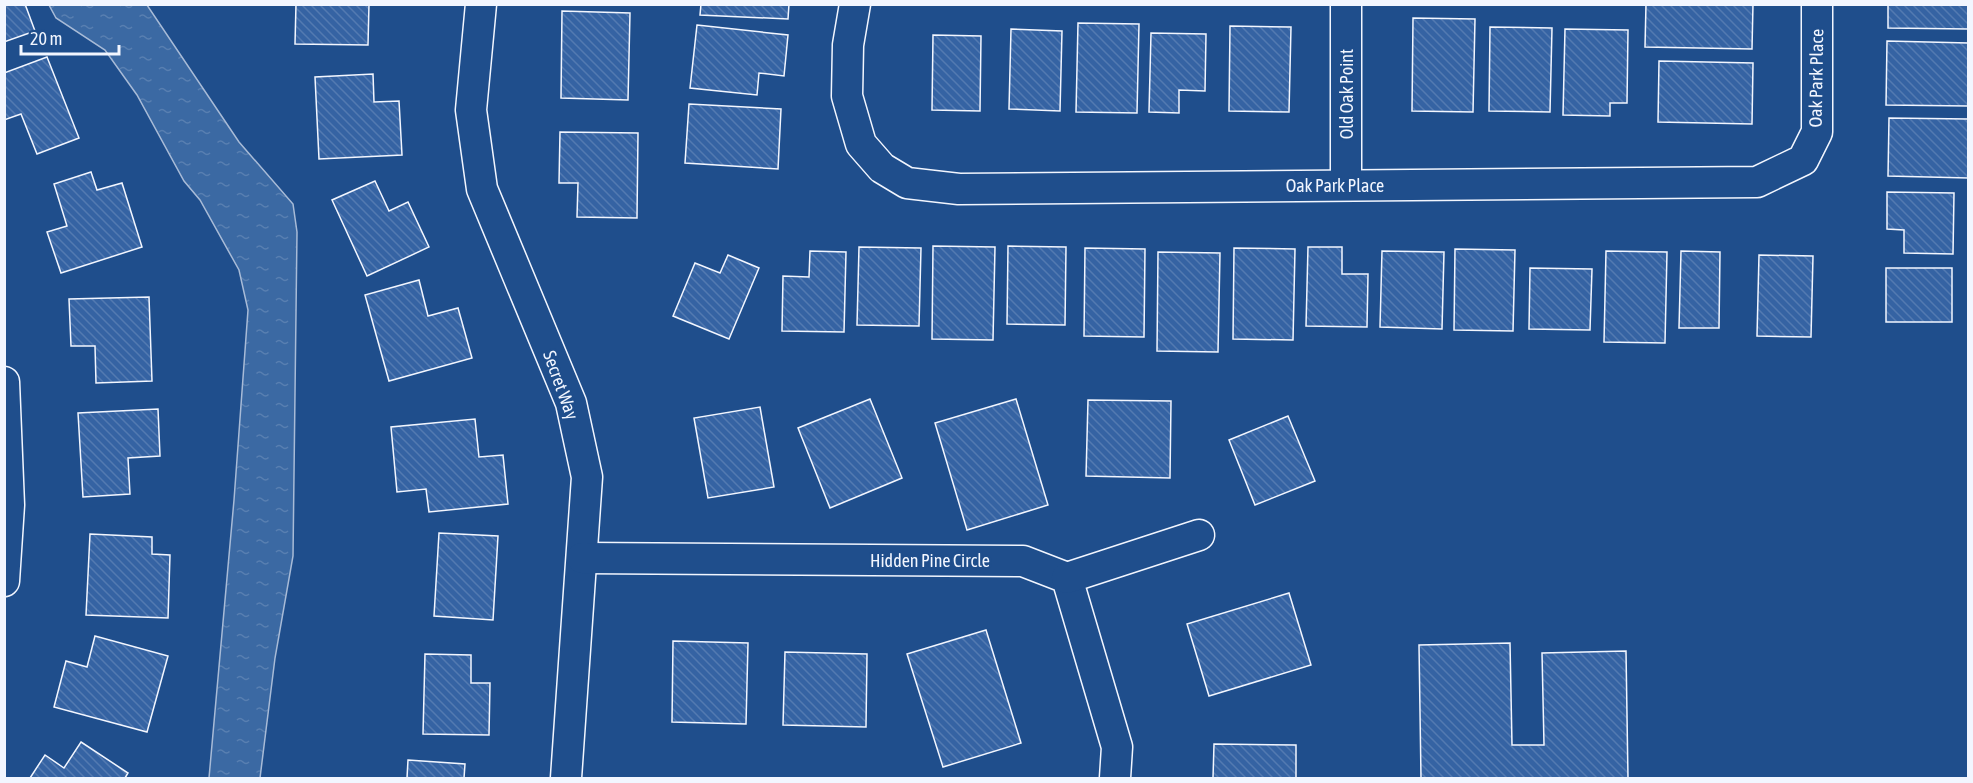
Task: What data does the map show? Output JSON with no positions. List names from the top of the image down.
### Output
{
  "streets": {
    "street": [
      "Oak Park Place",
      "Old Oak Point",
      "Secret Way",
      "Hidden Pine Circle"
    ]
  },
  "crossings": [
    ["Oak Park Place", "Old Oak Point"],
    ["Secret Way", "Hidden Pine Circle"]
  ],
  "scale_bar": "20 m"
}
